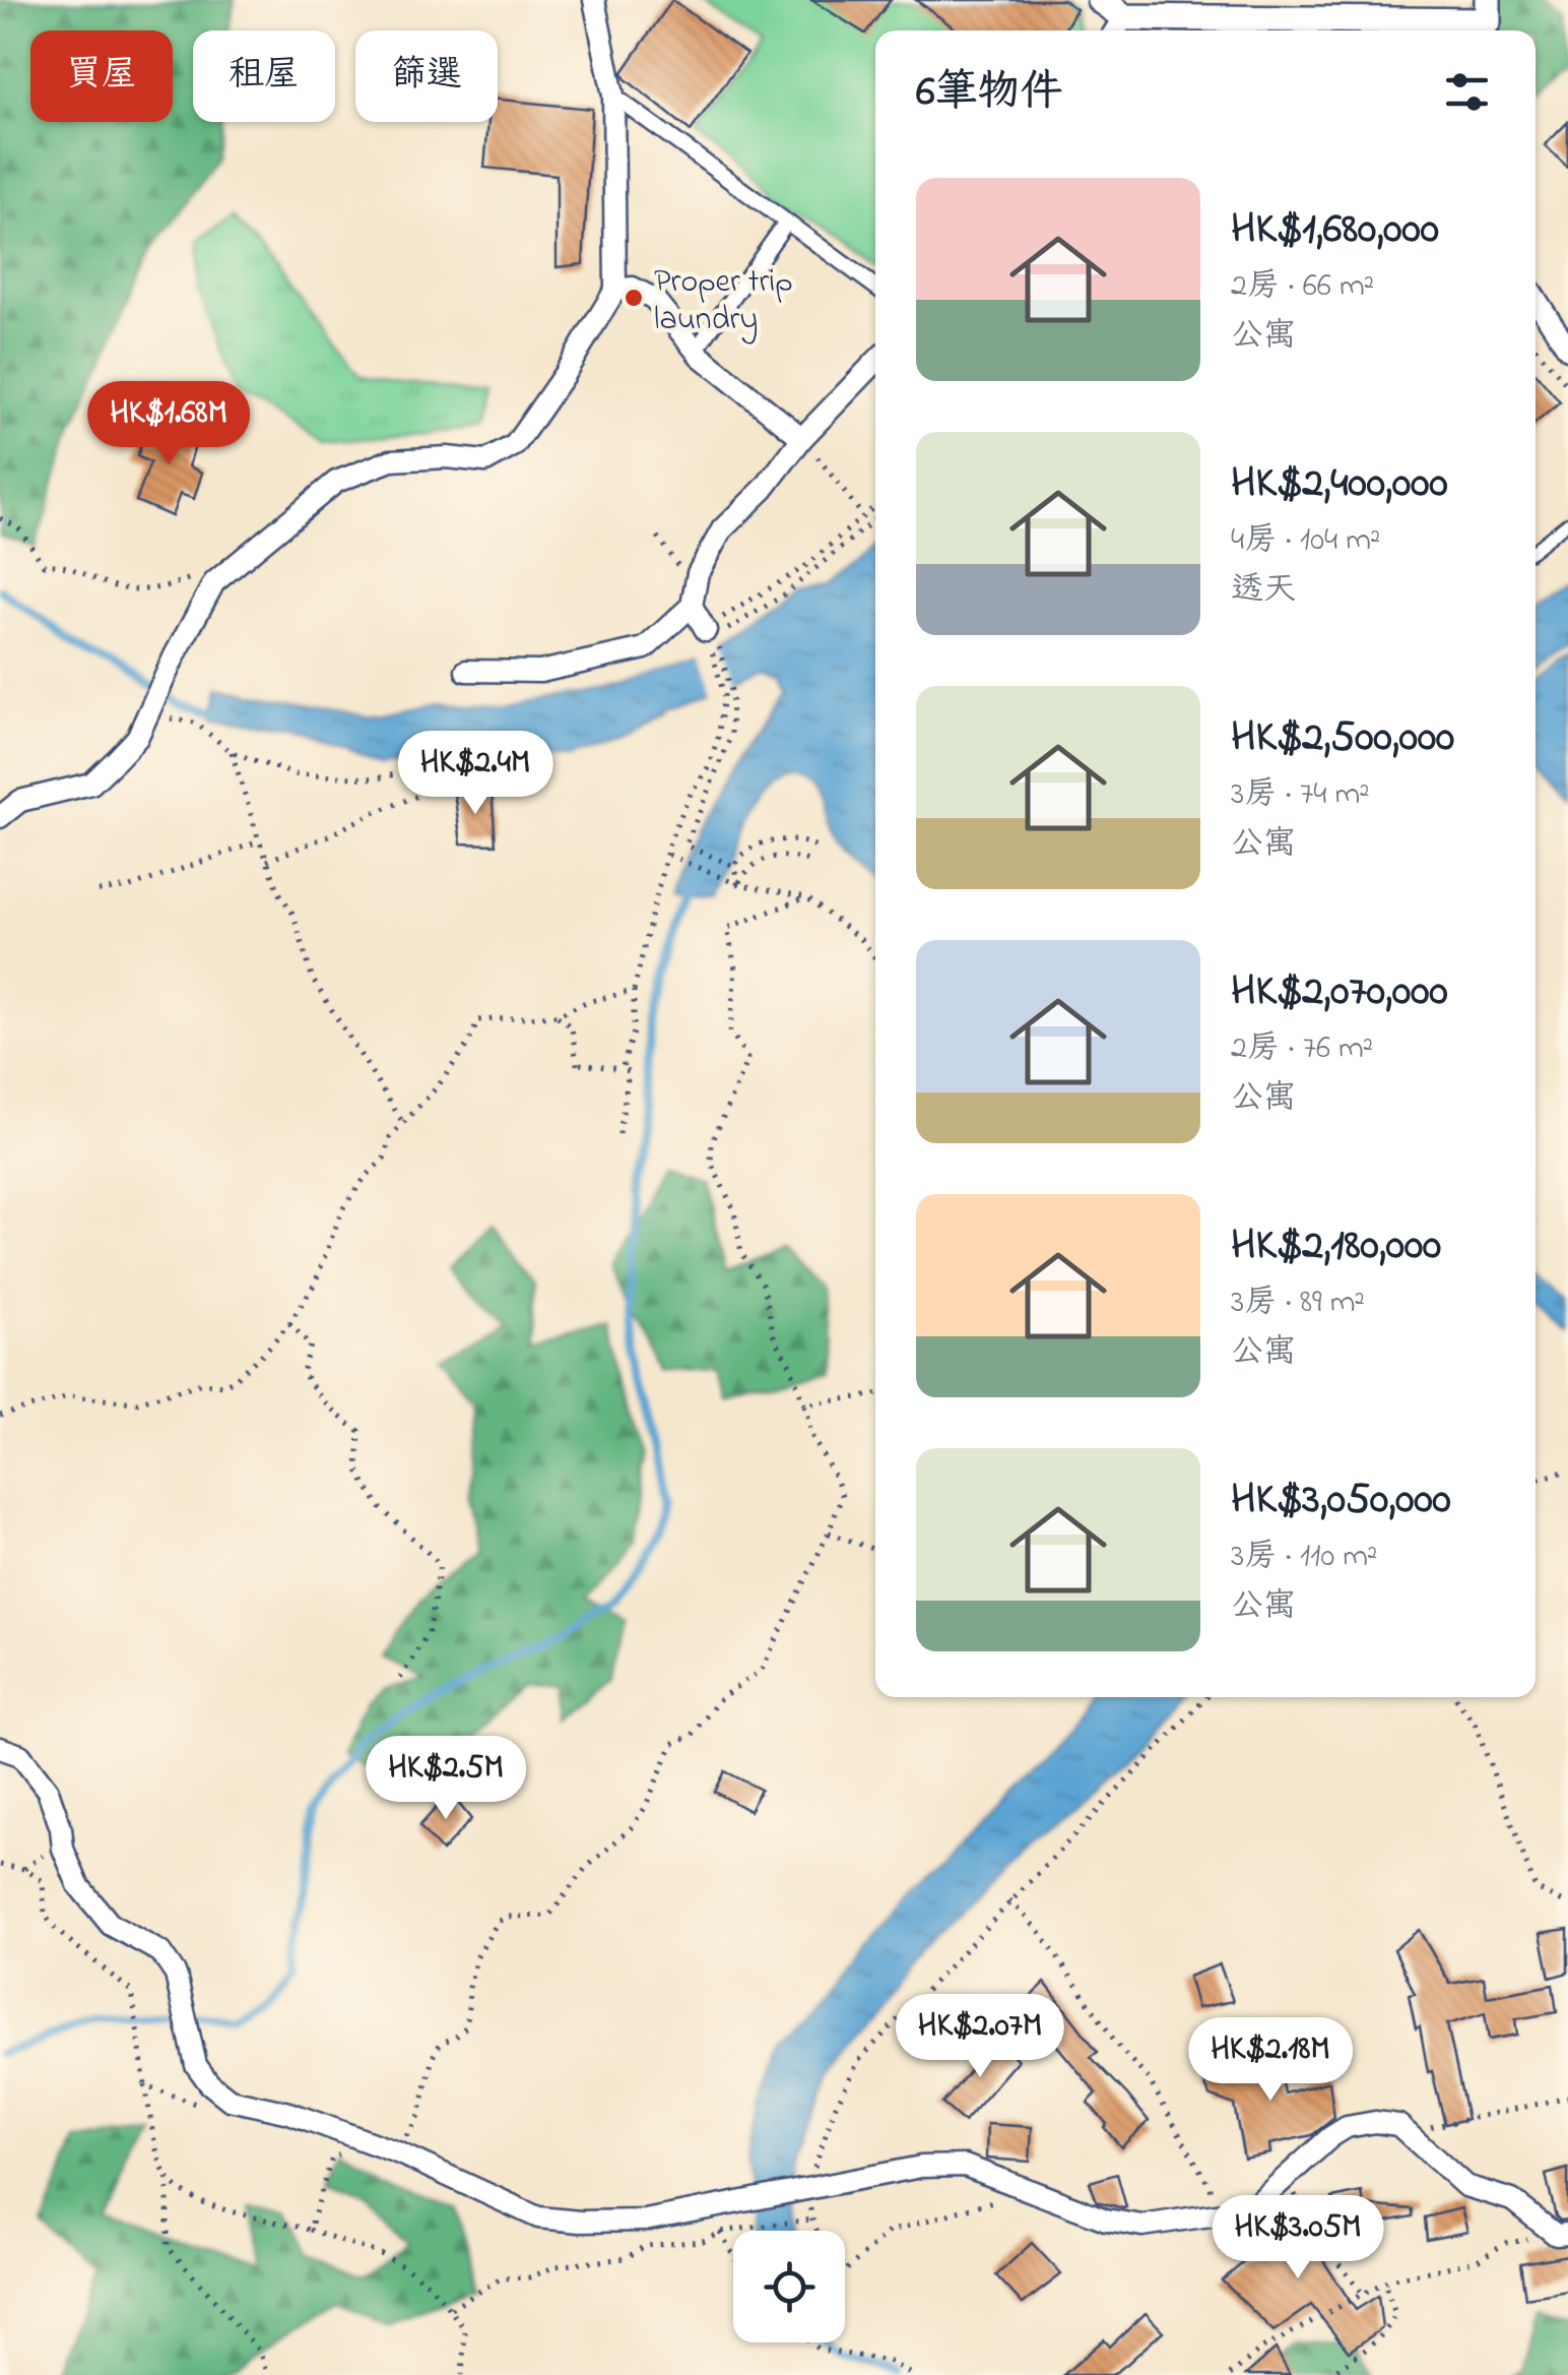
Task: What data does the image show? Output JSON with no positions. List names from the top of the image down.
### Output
{
  "places": ["Proper trip laundry"],
  "page": {
    "chip": ["買屋", "租屋", "篩選"],
    "heading": "6筆物件",
    "list": [
      {
        "name": "HK$1,680,000",
        "note": "2房 · 66 m² · 公寓"
      },
      {
        "name": "HK$2,400,000",
        "note": "4房 · 104 m² · 透天"
      },
      {
        "name": "HK$2,500,000",
        "note": "3房 · 74 m² · 公寓"
      },
      {
        "name": "HK$2,070,000",
        "note": "2房 · 76 m² · 公寓"
      },
      {
        "name": "HK$2,180,000",
        "note": "3房 · 89 m² · 公寓"
      },
      {
        "name": "HK$3,050,000",
        "note": "3房 · 110 m² · 公寓"
      }
    ],
    "price": [
      "HK$1.68M",
      "HK$2.4M",
      "HK$2.5M",
      "HK$2.07M",
      "HK$2.18M",
      "HK$3.05M"
    ]
  }
}
